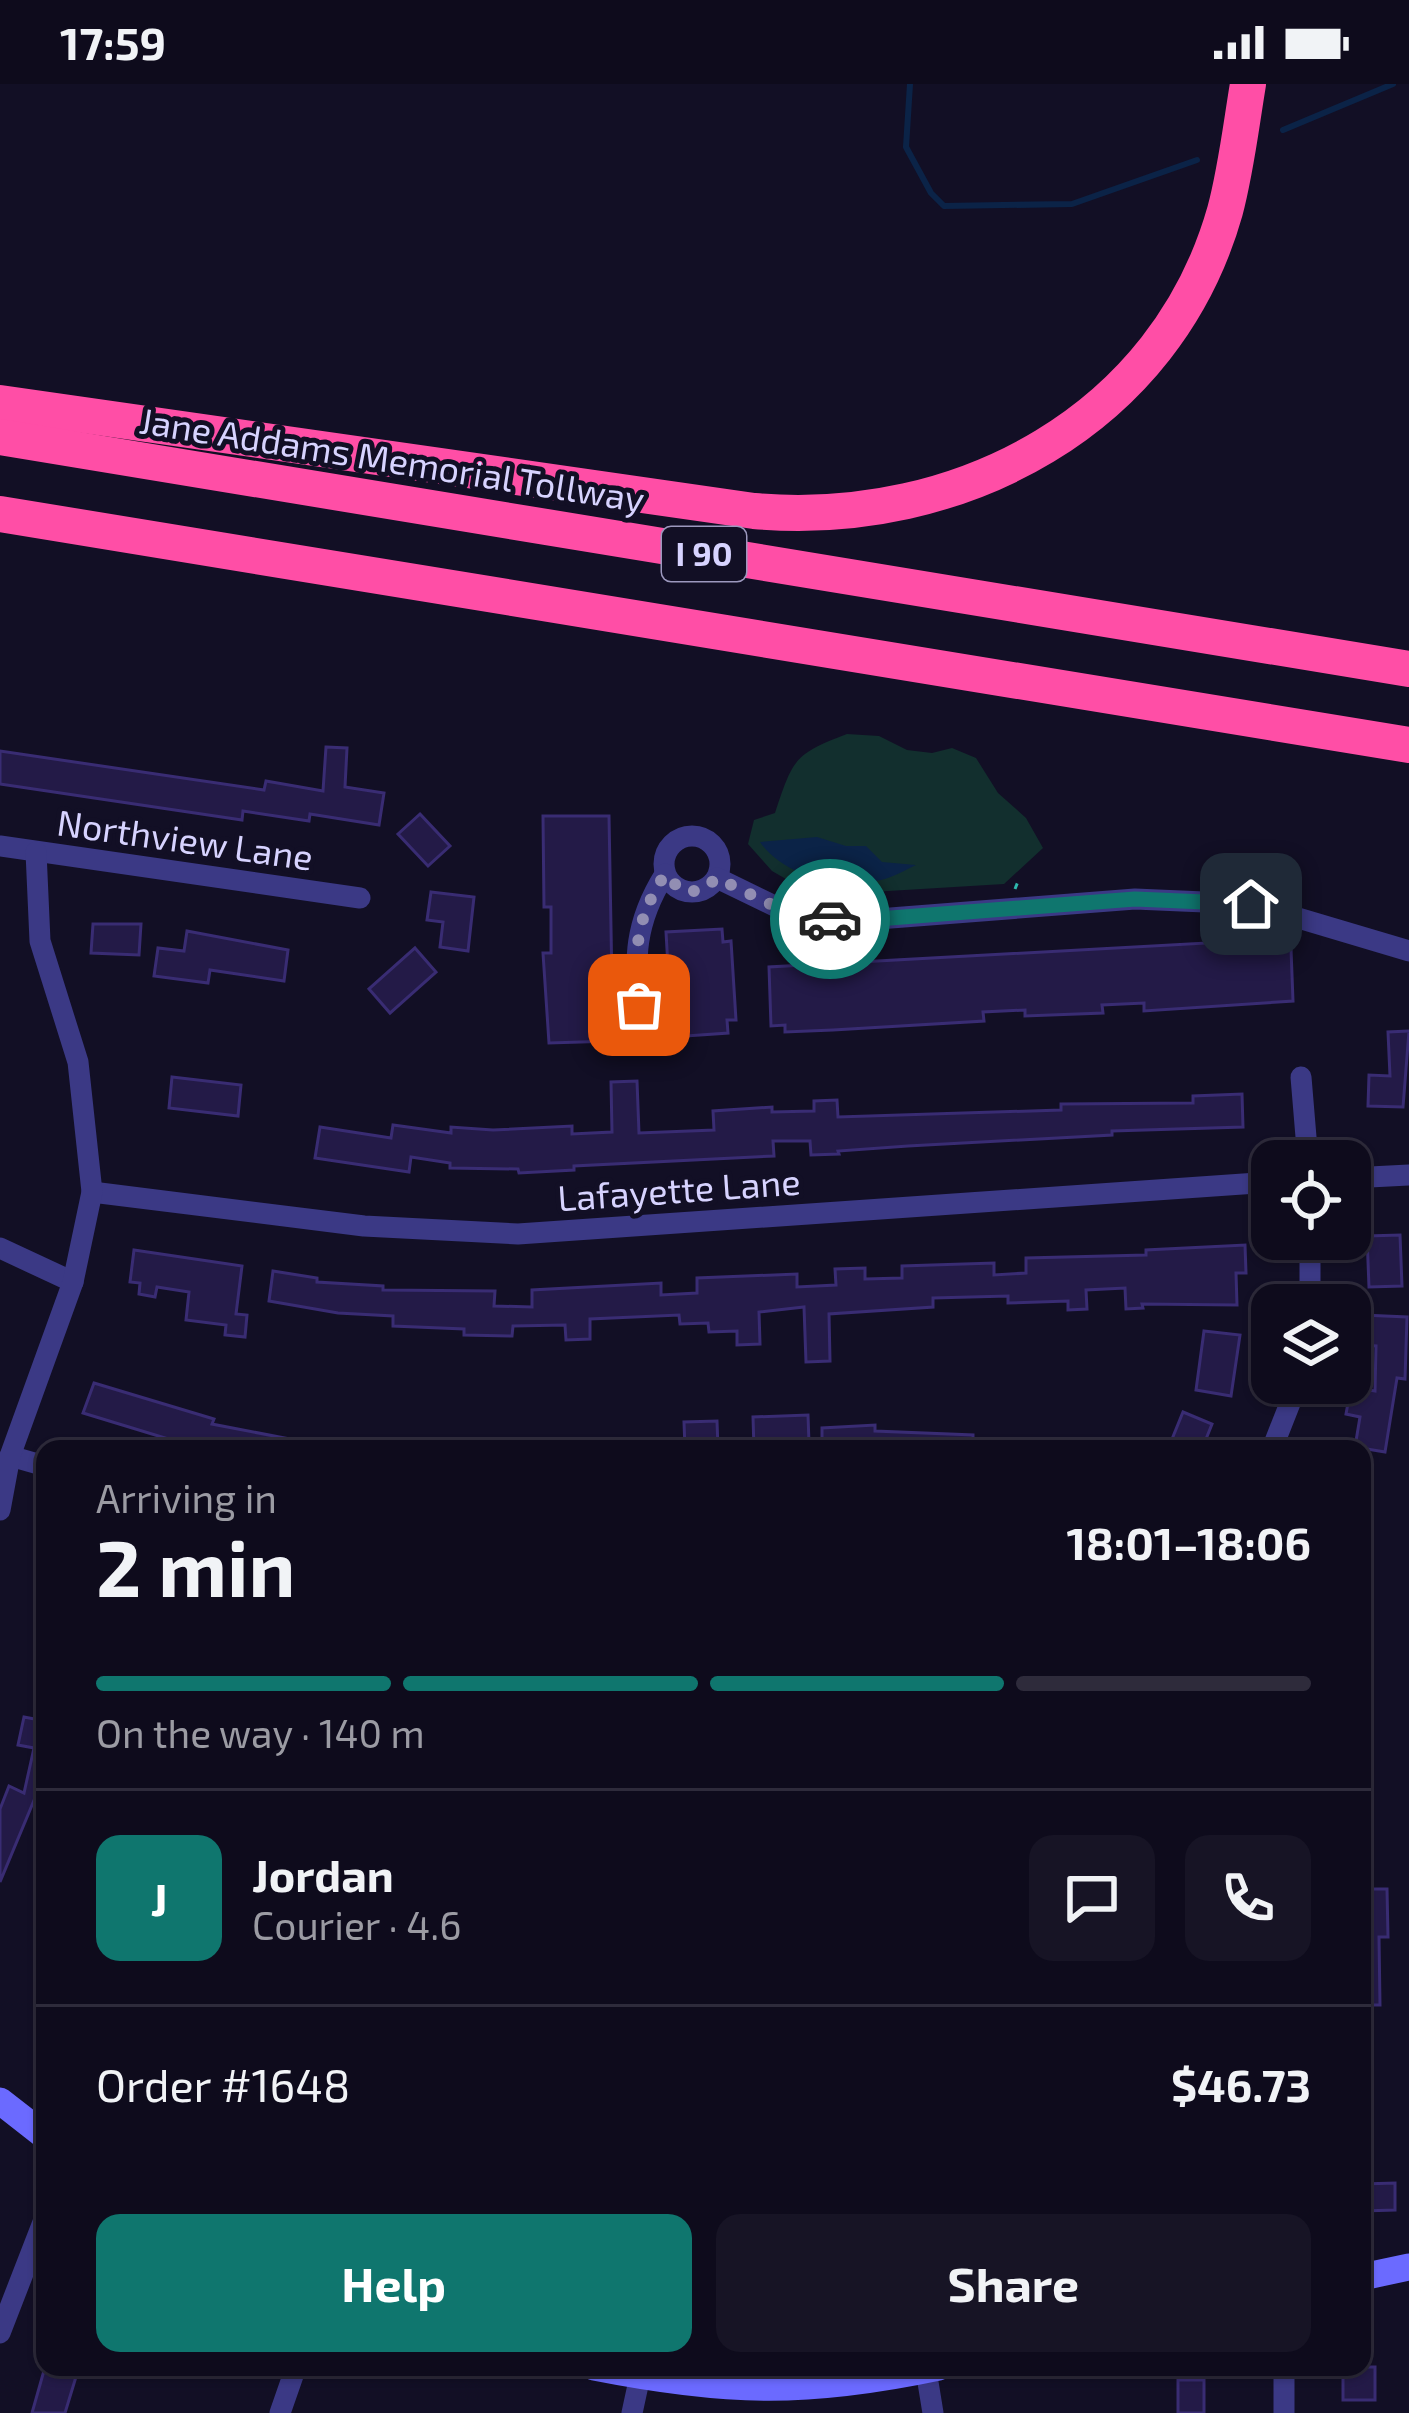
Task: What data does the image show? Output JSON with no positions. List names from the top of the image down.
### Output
{
  "streets": {
    "highway": ["Jane Addams Memorial Tollway", "I 90"],
    "street": ["Northview Lane", "Lafayette Lane"]
  },
  "page": {
    "status": "17:59",
    "heading": ["2 min", "Arriving in", "18:01–18:06"],
    "panel": [
      "Jordan",
      "Courier · 4.6",
      "Order #1648",
      "$46.73"
    ],
    "bar": "On the way · 140 m",
    "round": "J",
    "buttons": ["Help", "Share"]
  }
}
